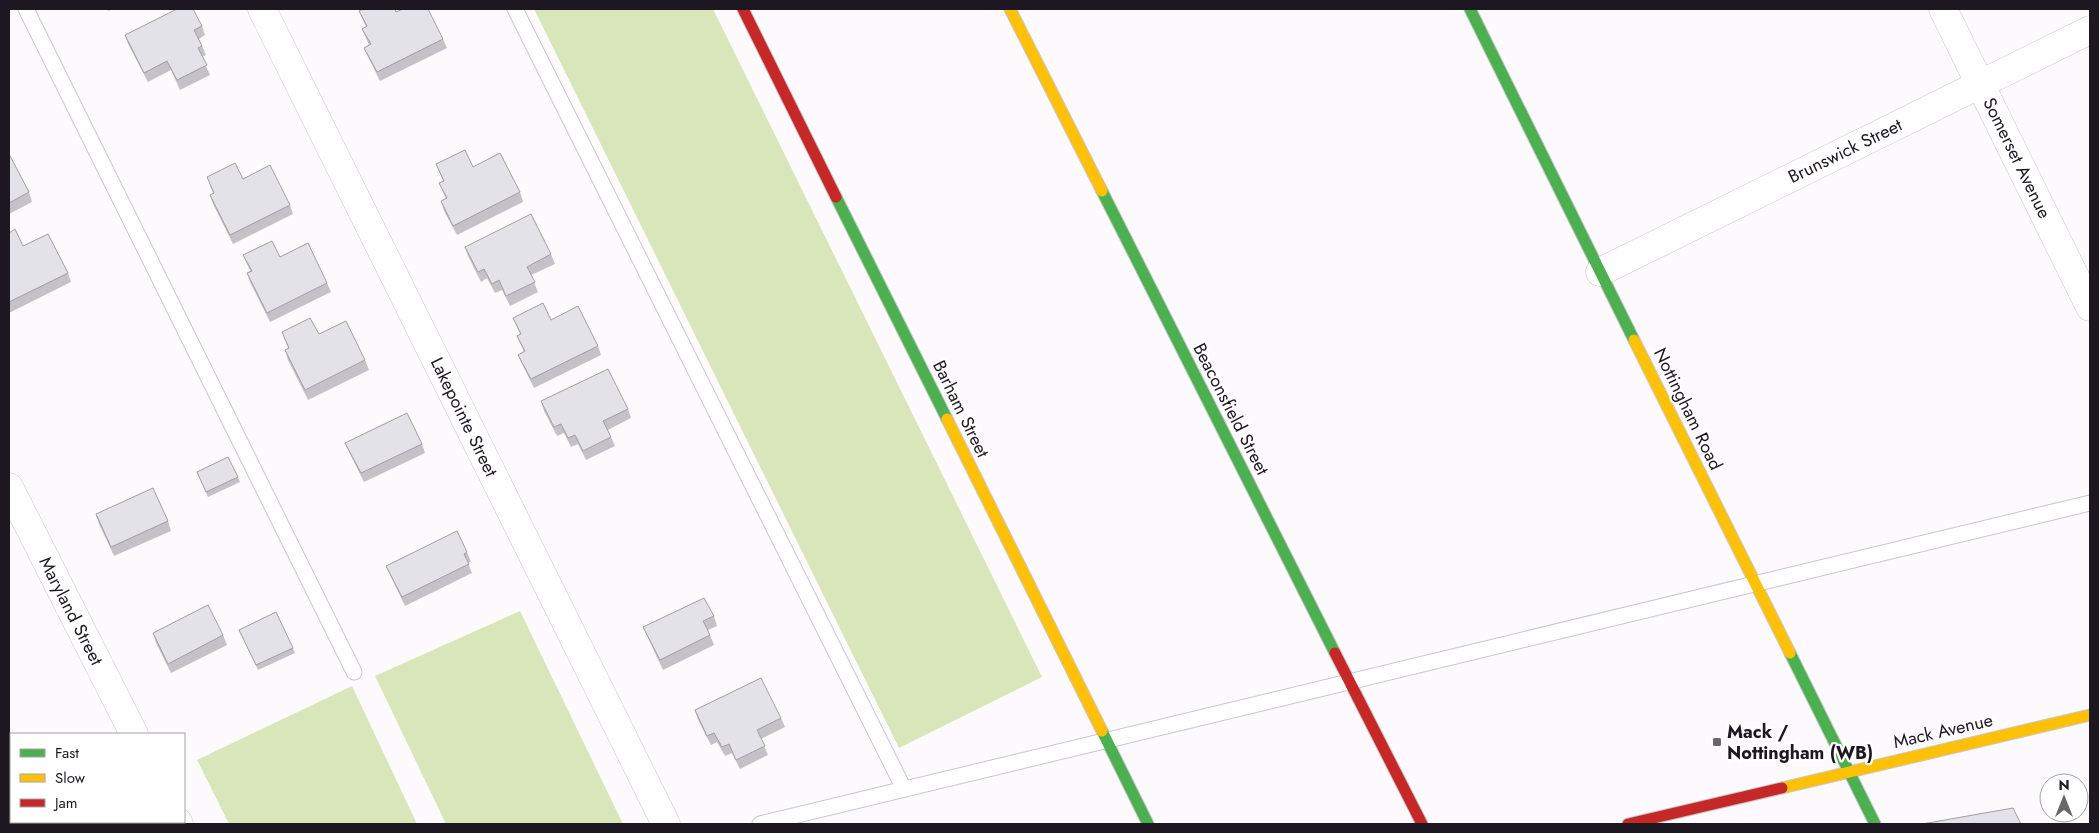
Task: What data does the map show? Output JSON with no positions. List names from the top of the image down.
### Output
{
  "streets": {
    "street": [
      "Brunswick Street",
      "Somerset Avenue",
      "Barham Street",
      "Beaconsfield Street",
      "Nottingham Road",
      "Lakepointe Street",
      "Maryland Street",
      "Mack Avenue"
    ]
  },
  "crossings": [
    ["Brunswick Street", "Somerset Avenue"],
    ["Brunswick Street", "Nottingham Road"],
    ["Nottingham Road", "Mack Avenue"]
  ],
  "places": {
    "transit": ["Mack / Nottingham (WB)"]
  },
  "legend": ["Fast", "Slow", "Jam"],
  "north": "top"
}
